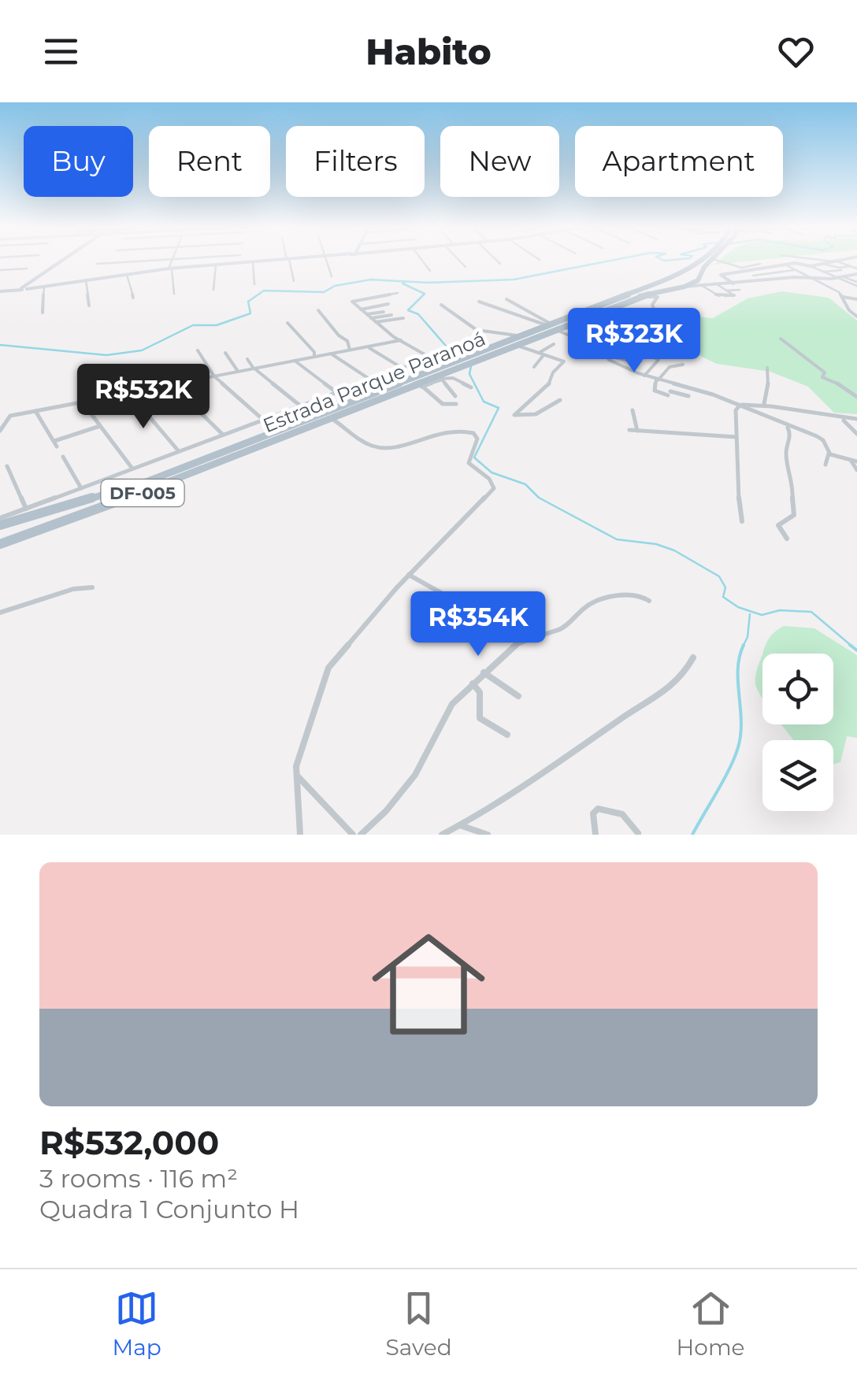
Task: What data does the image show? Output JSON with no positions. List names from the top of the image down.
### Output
{
  "streets": {
    "main road": ["Estrada Parque Paranoá", "DF-005"]
  },
  "page": {
    "header": "Habito",
    "chip": [
      "Buy",
      "Rent",
      "Filters",
      "New",
      "Apartment"
    ],
    "price": ["R$323K", "R$532K", "R$354K"],
    "list": [
      {
        "name": "R$532,000",
        "note": "3 rooms · 116 m² · Quadra 1 Conjunto H"
      }
    ],
    "tabs": ["Map", "Saved", "Home"]
  }
}
